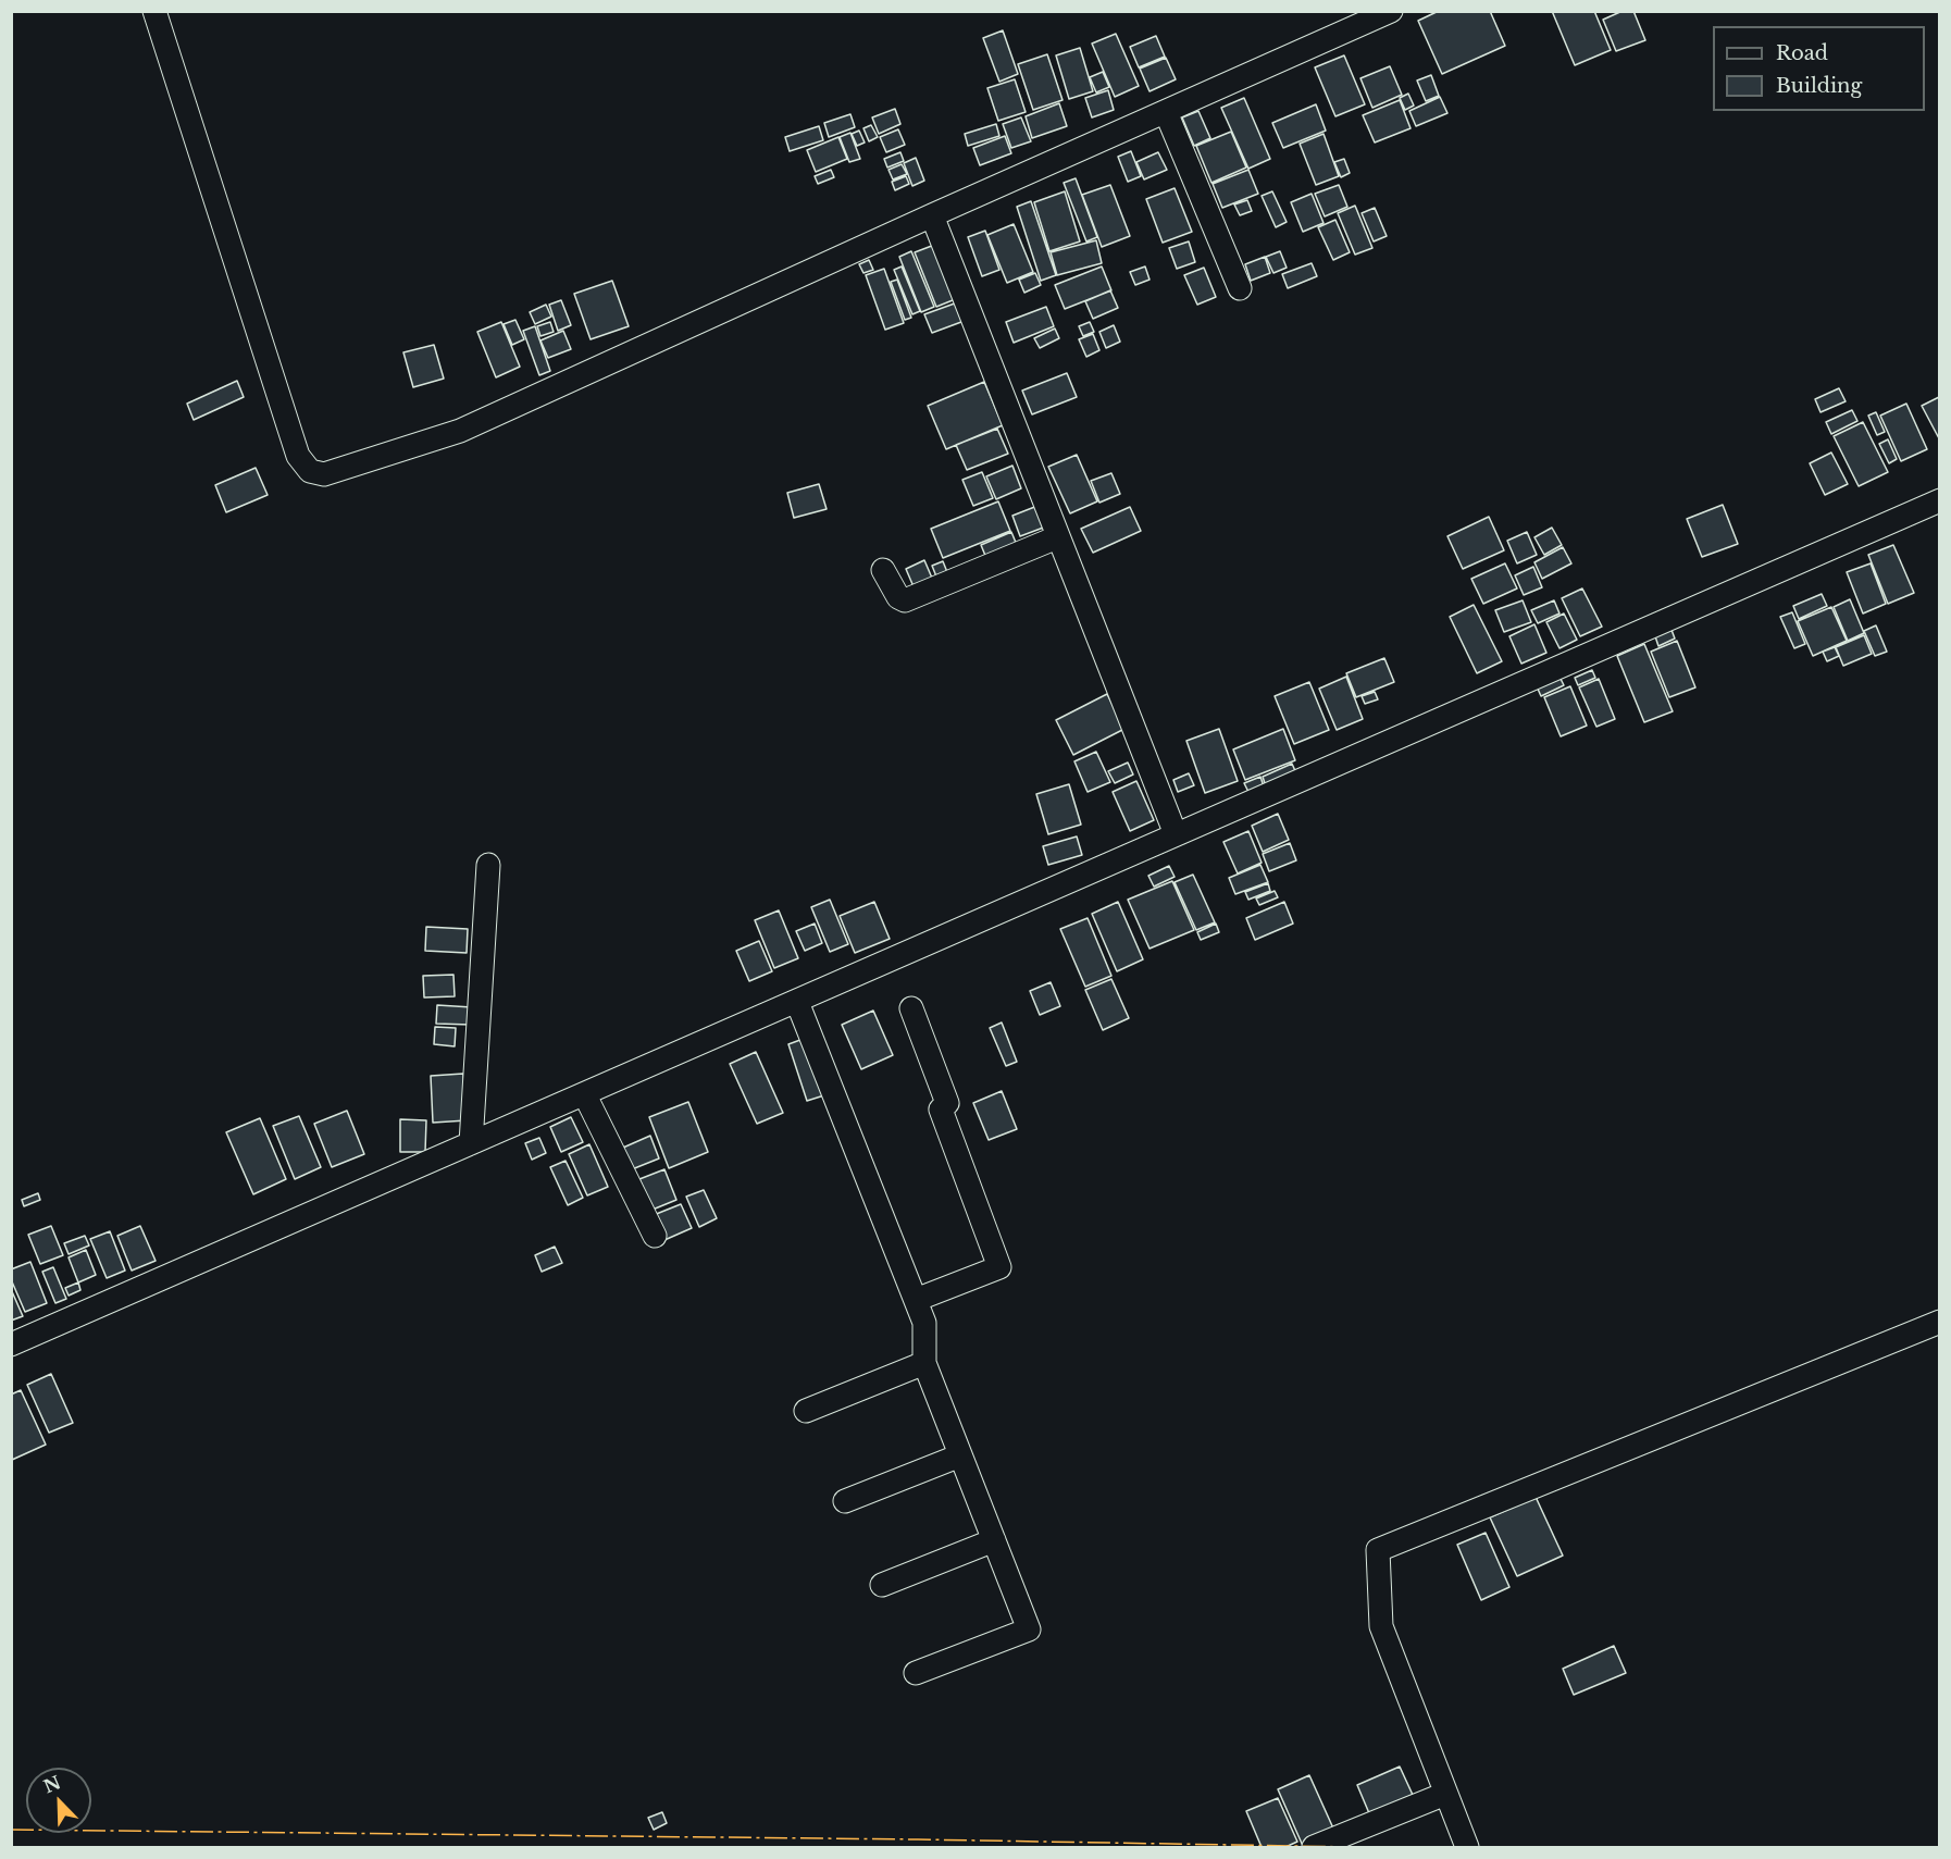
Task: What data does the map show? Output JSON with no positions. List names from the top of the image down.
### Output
{
  "legend": ["Road", "Building"],
  "north": "top left"
}
